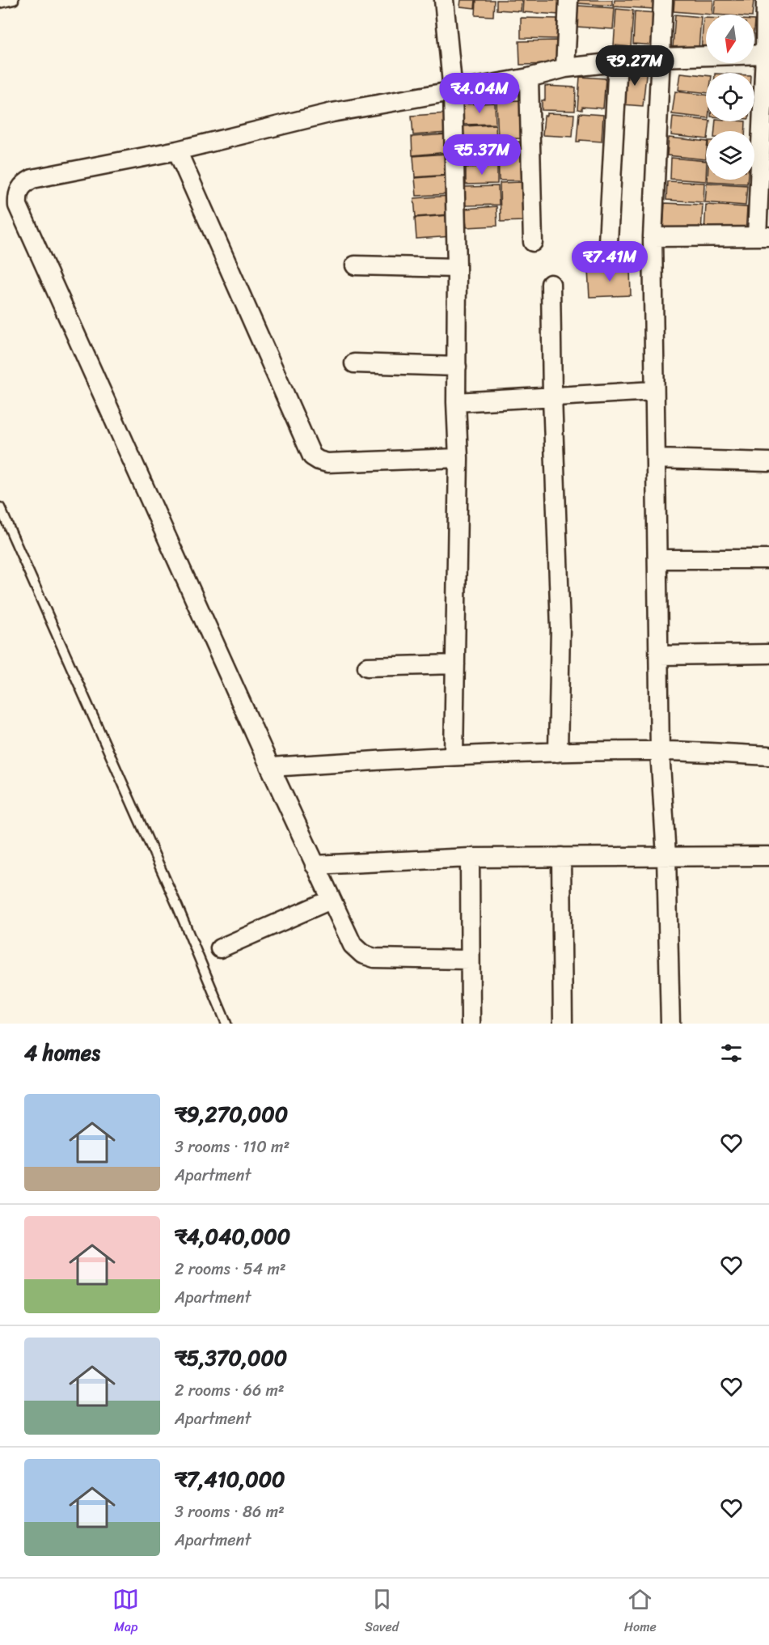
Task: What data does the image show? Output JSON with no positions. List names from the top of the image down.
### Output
{
  "north": "bottom",
  "page": {
    "price": [
      "₹9.27M",
      "₹4.04M",
      "₹5.37M",
      "₹7.41M"
    ],
    "heading": "4 homes",
    "list": [
      {
        "name": "₹9,270,000",
        "note": "3 rooms · 110 m² · Apartment"
      },
      {
        "name": "₹4,040,000",
        "note": "2 rooms · 54 m² · Apartment"
      },
      {
        "name": "₹5,370,000",
        "note": "2 rooms · 66 m² · Apartment"
      },
      {
        "name": "₹7,410,000",
        "note": "3 rooms · 86 m² · Apartment"
      }
    ],
    "tabs": ["Map", "Saved", "Home"]
  }
}
